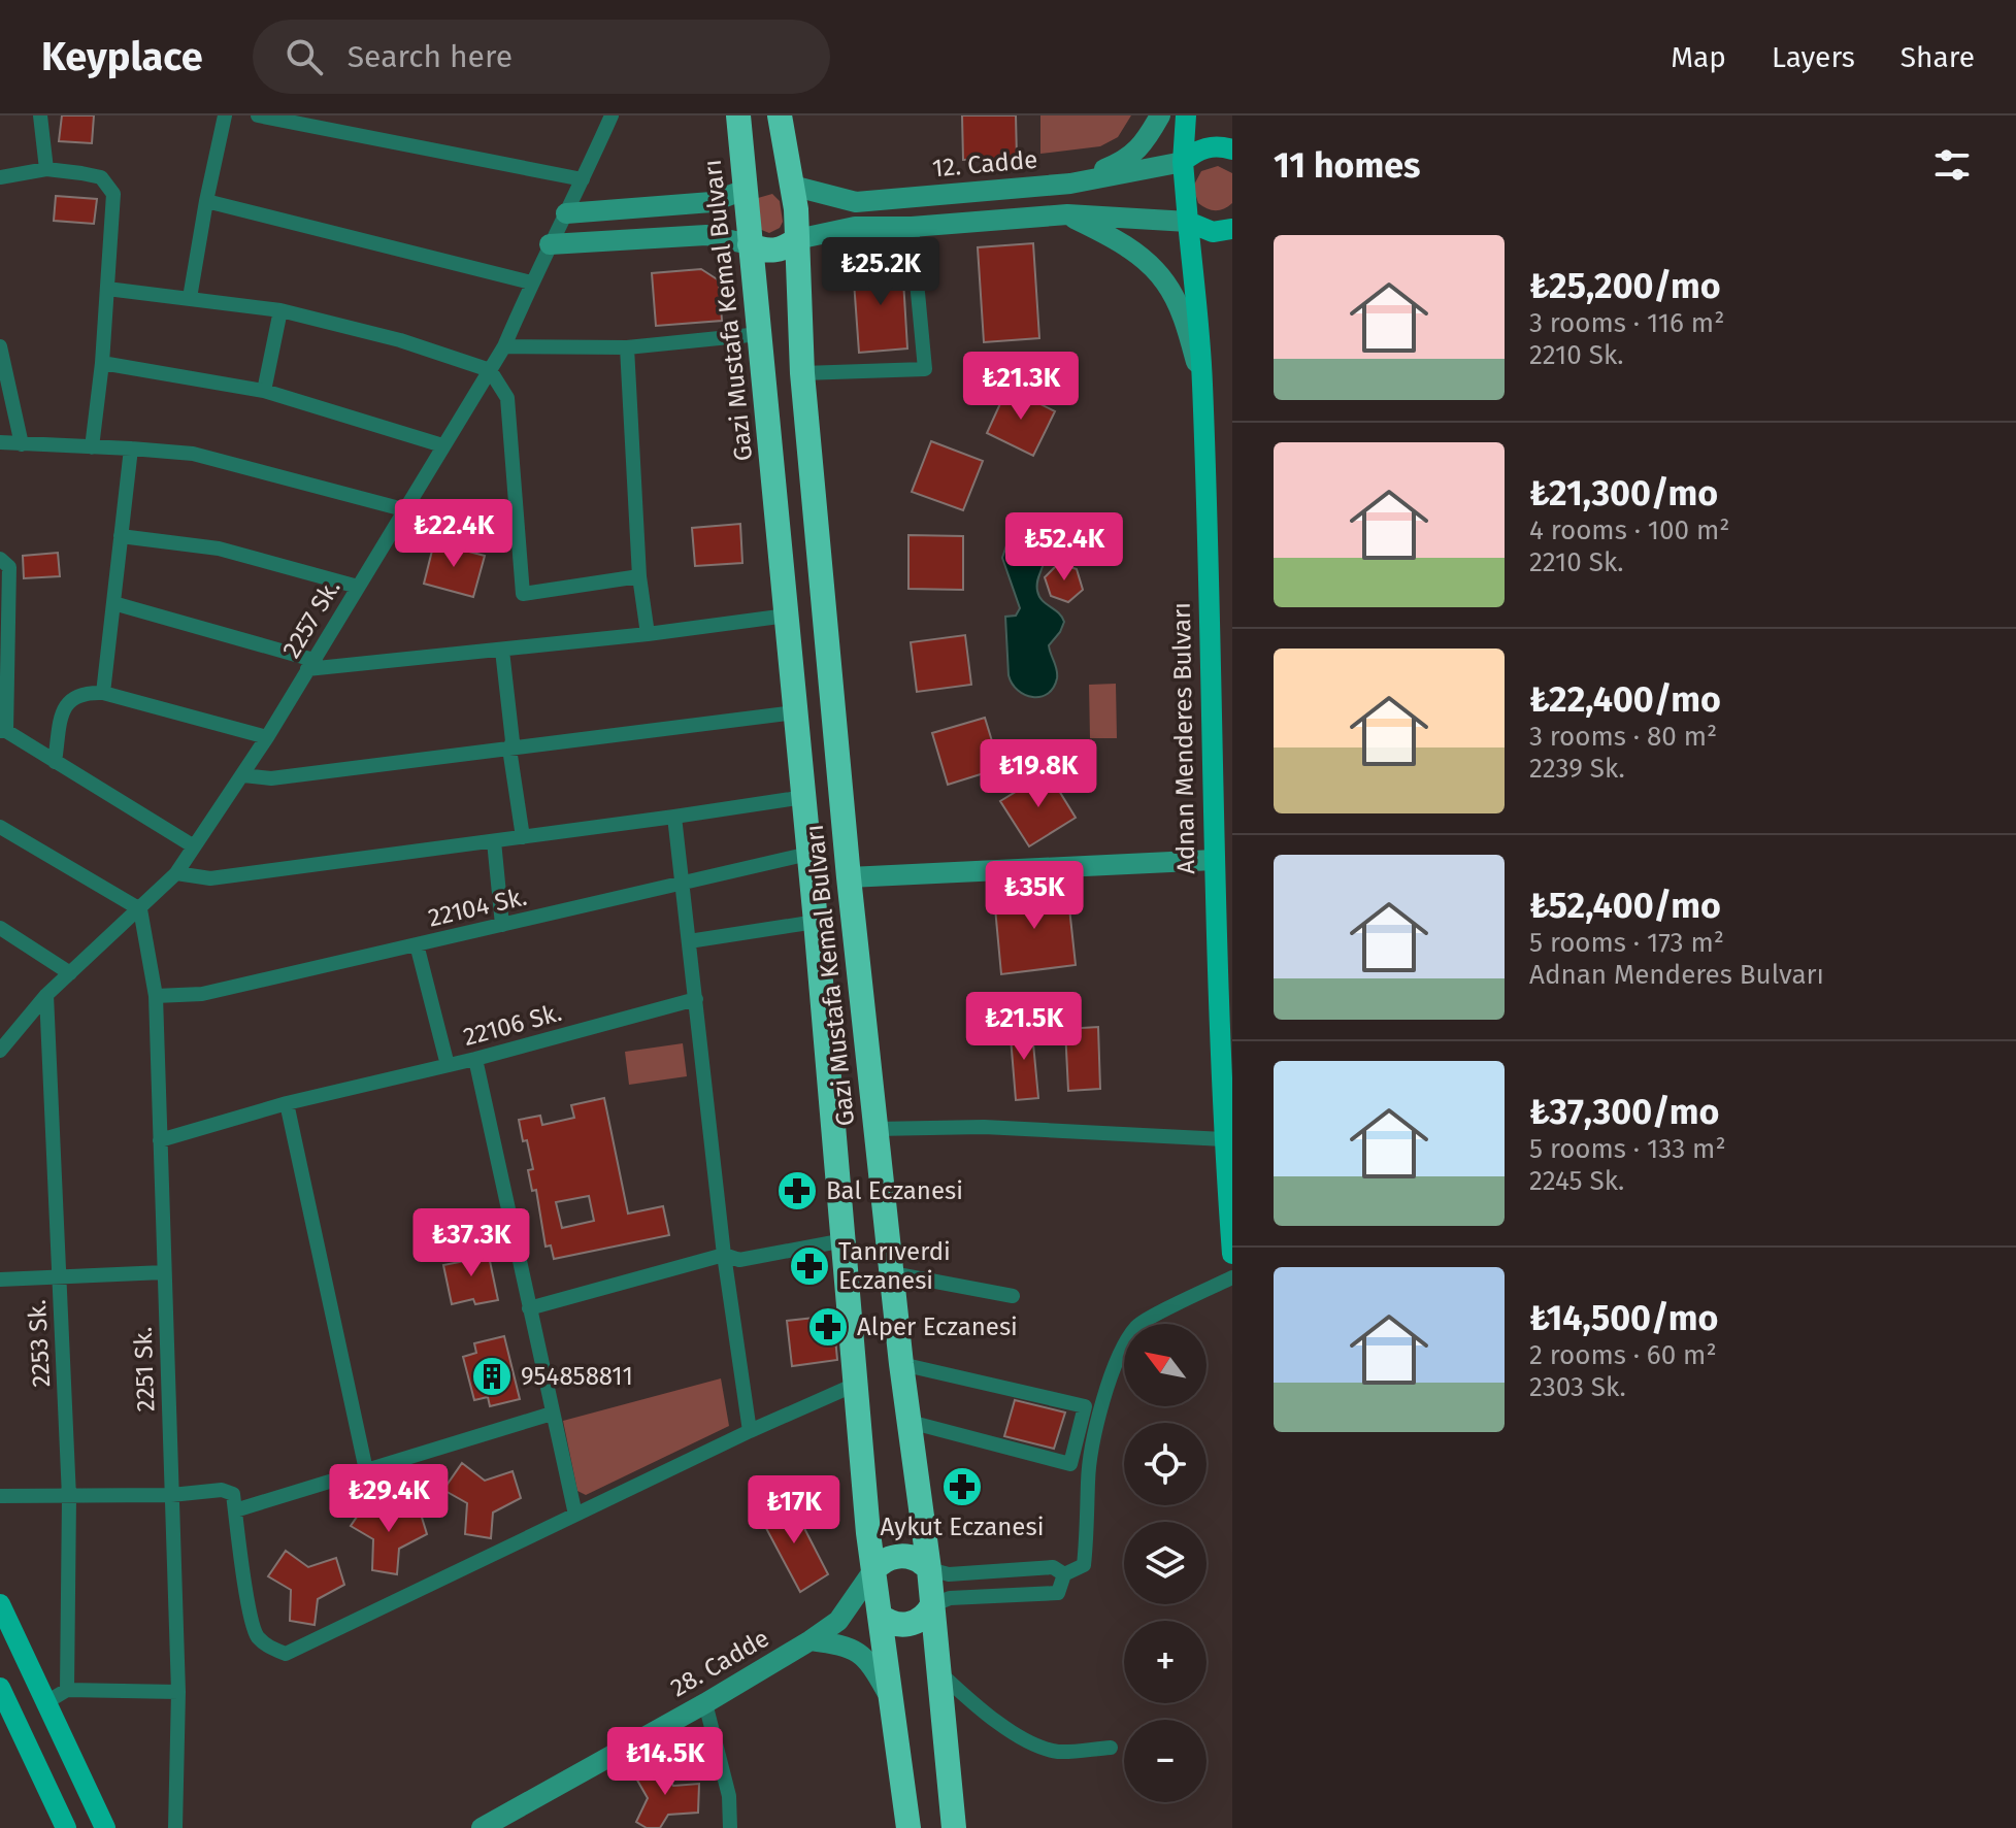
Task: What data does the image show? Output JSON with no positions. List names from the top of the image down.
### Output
{
  "streets": {
    "highway": ["Gazi Mustafa Kemal Bulvarı"],
    "main road": ["12. Cadde", "Adnan Menderes Bulvarı", "28. Cadde"],
    "street": [
      "2257 Sk.",
      "22104 Sk.",
      "22106 Sk.",
      "2253 Sk.",
      "2251 Sk."
    ]
  },
  "crossings": [
    ["12. Cadde", "Gazi Mustafa Kemal Bulvarı"],
    ["12. Cadde", "Adnan Menderes Bulvarı"],
    ["Gazi Mustafa Kemal Bulvarı", "22104 Sk."],
    ["Gazi Mustafa Kemal Bulvarı", "28. Cadde"],
    ["2257 Sk.", "2253 Sk."],
    ["2257 Sk.", "2251 Sk."],
    ["22104 Sk.", "2251 Sk."],
    ["22106 Sk.", "2251 Sk."]
  ],
  "places": {
    "pharmacy": [
      "Bal Eczanesi",
      "Tanrıverdi Eczanesi",
      "Alper Eczanesi",
      "Aykut Eczanesi"
    ],
    "building": ["954858811"]
  },
  "north": "top left",
  "page": {
    "header": "Keyplace",
    "search": "Search here",
    "nav": ["Map", "Layers", "Share"],
    "heading": "11 homes",
    "list": [
      {
        "name": "₺25,200/mo",
        "note": "3 rooms · 116 m² · 2210 Sk."
      },
      {
        "name": "₺21,300/mo",
        "note": "4 rooms · 100 m² · 2210 Sk."
      },
      {
        "name": "₺22,400/mo",
        "note": "3 rooms · 80 m² · 2239 Sk."
      },
      {
        "name": "₺52,400/mo",
        "note": "5 rooms · 173 m² · Adnan Menderes Bulvarı"
      },
      {
        "name": "₺37,300/mo",
        "note": "5 rooms · 133 m² · 2245 Sk."
      },
      {
        "name": "₺14,500/mo",
        "note": "2 rooms · 60 m² · 2303 Sk."
      }
    ],
    "price": [
      "₺25.2K",
      "₺21.3K",
      "₺22.4K",
      "₺52.4K",
      "₺19.8K",
      "₺35K",
      "₺21.5K",
      "₺37.3K",
      "₺29.4K",
      "₺17K",
      "₺14.5K"
    ],
    "map_buttons": ["+", "−"]
  }
}
